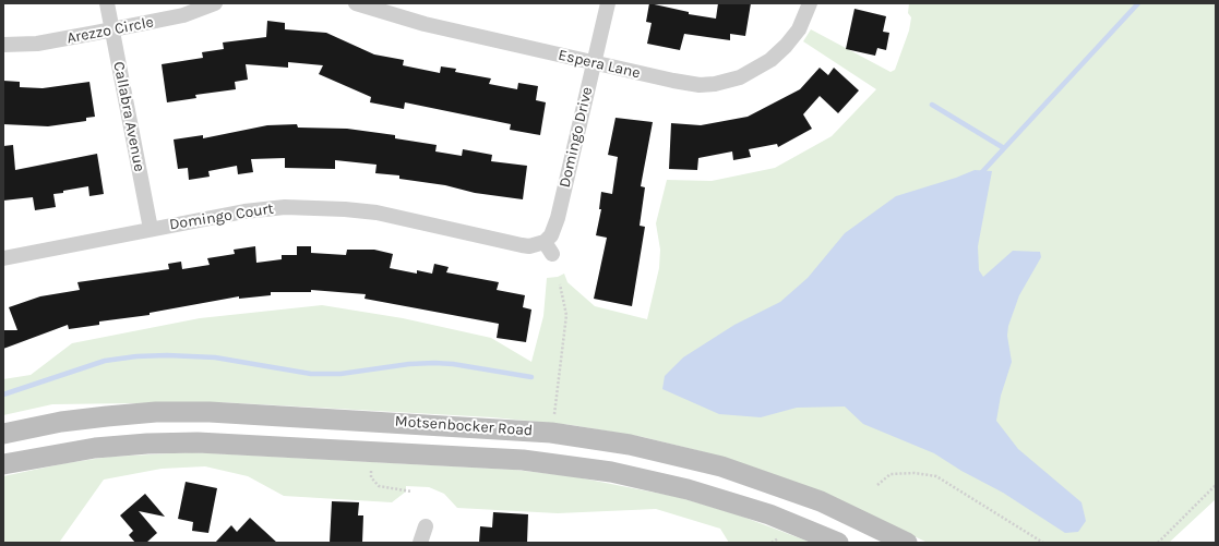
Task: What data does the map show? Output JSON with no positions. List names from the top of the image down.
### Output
{
  "streets": {
    "main road": ["Motsenbocker Road"],
    "street": [
      "Arezzo Circle",
      "Espera Lane",
      "Callabra Avenue",
      "Domingo Drive",
      "Domingo Court"
    ]
  },
  "crossings": [
    ["Arezzo Circle", "Callabra Avenue"],
    ["Espera Lane", "Domingo Drive"],
    ["Callabra Avenue", "Domingo Court"],
    ["Domingo Drive", "Domingo Court"]
  ]
}
